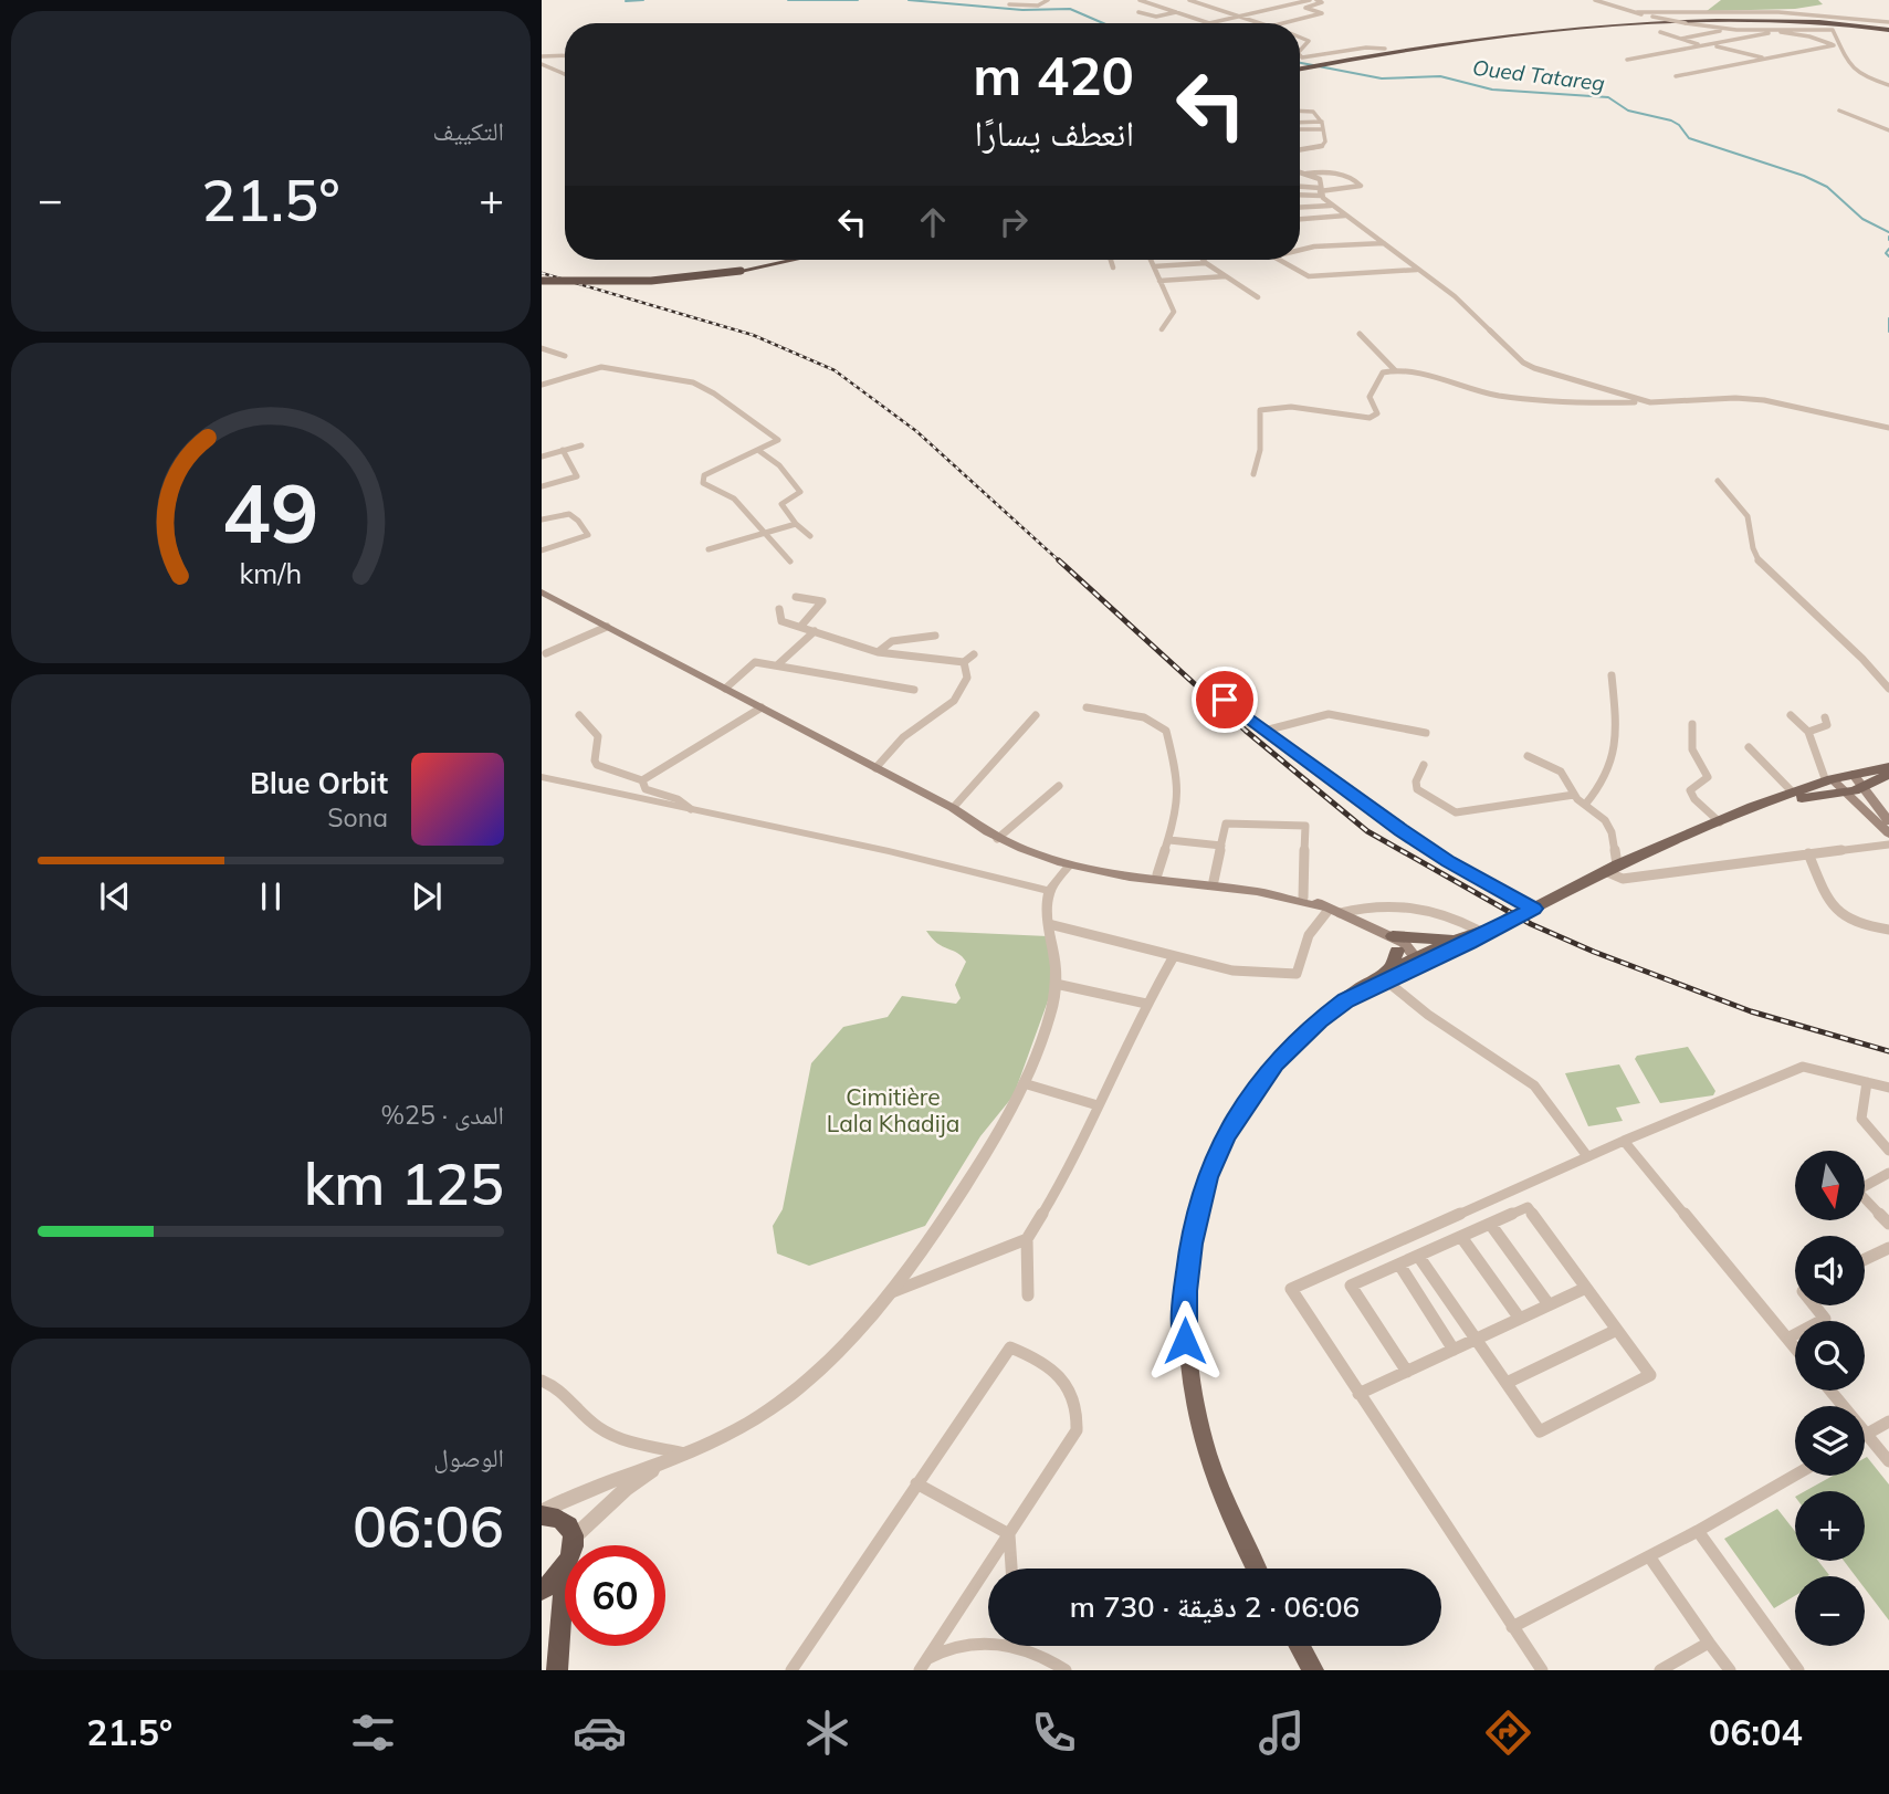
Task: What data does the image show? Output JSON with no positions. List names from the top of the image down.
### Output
{
  "water": ["Oued Tatareg"],
  "parks": ["Cimitière Lala Khadija"],
  "north": "bottom",
  "page": {
    "tile": [
      "التكييف",
      ["المدى · 25%", "125 km"],
      ["الوصول", "06:06"]
    ],
    "turn": ["420 m", "انعطف يسارًا"],
    "heat": ["−", "21.5°", "+"],
    "song": ["Blue Orbit", "Sona"],
    "map_buttons": ["+", "−"],
    "limit": "60",
    "trip": "06:06 · 2 دقيقة · 730 m",
    "tabs": ["06:04", "21.5°"],
    "gauge": ["49", "km/h"]
  }
}
